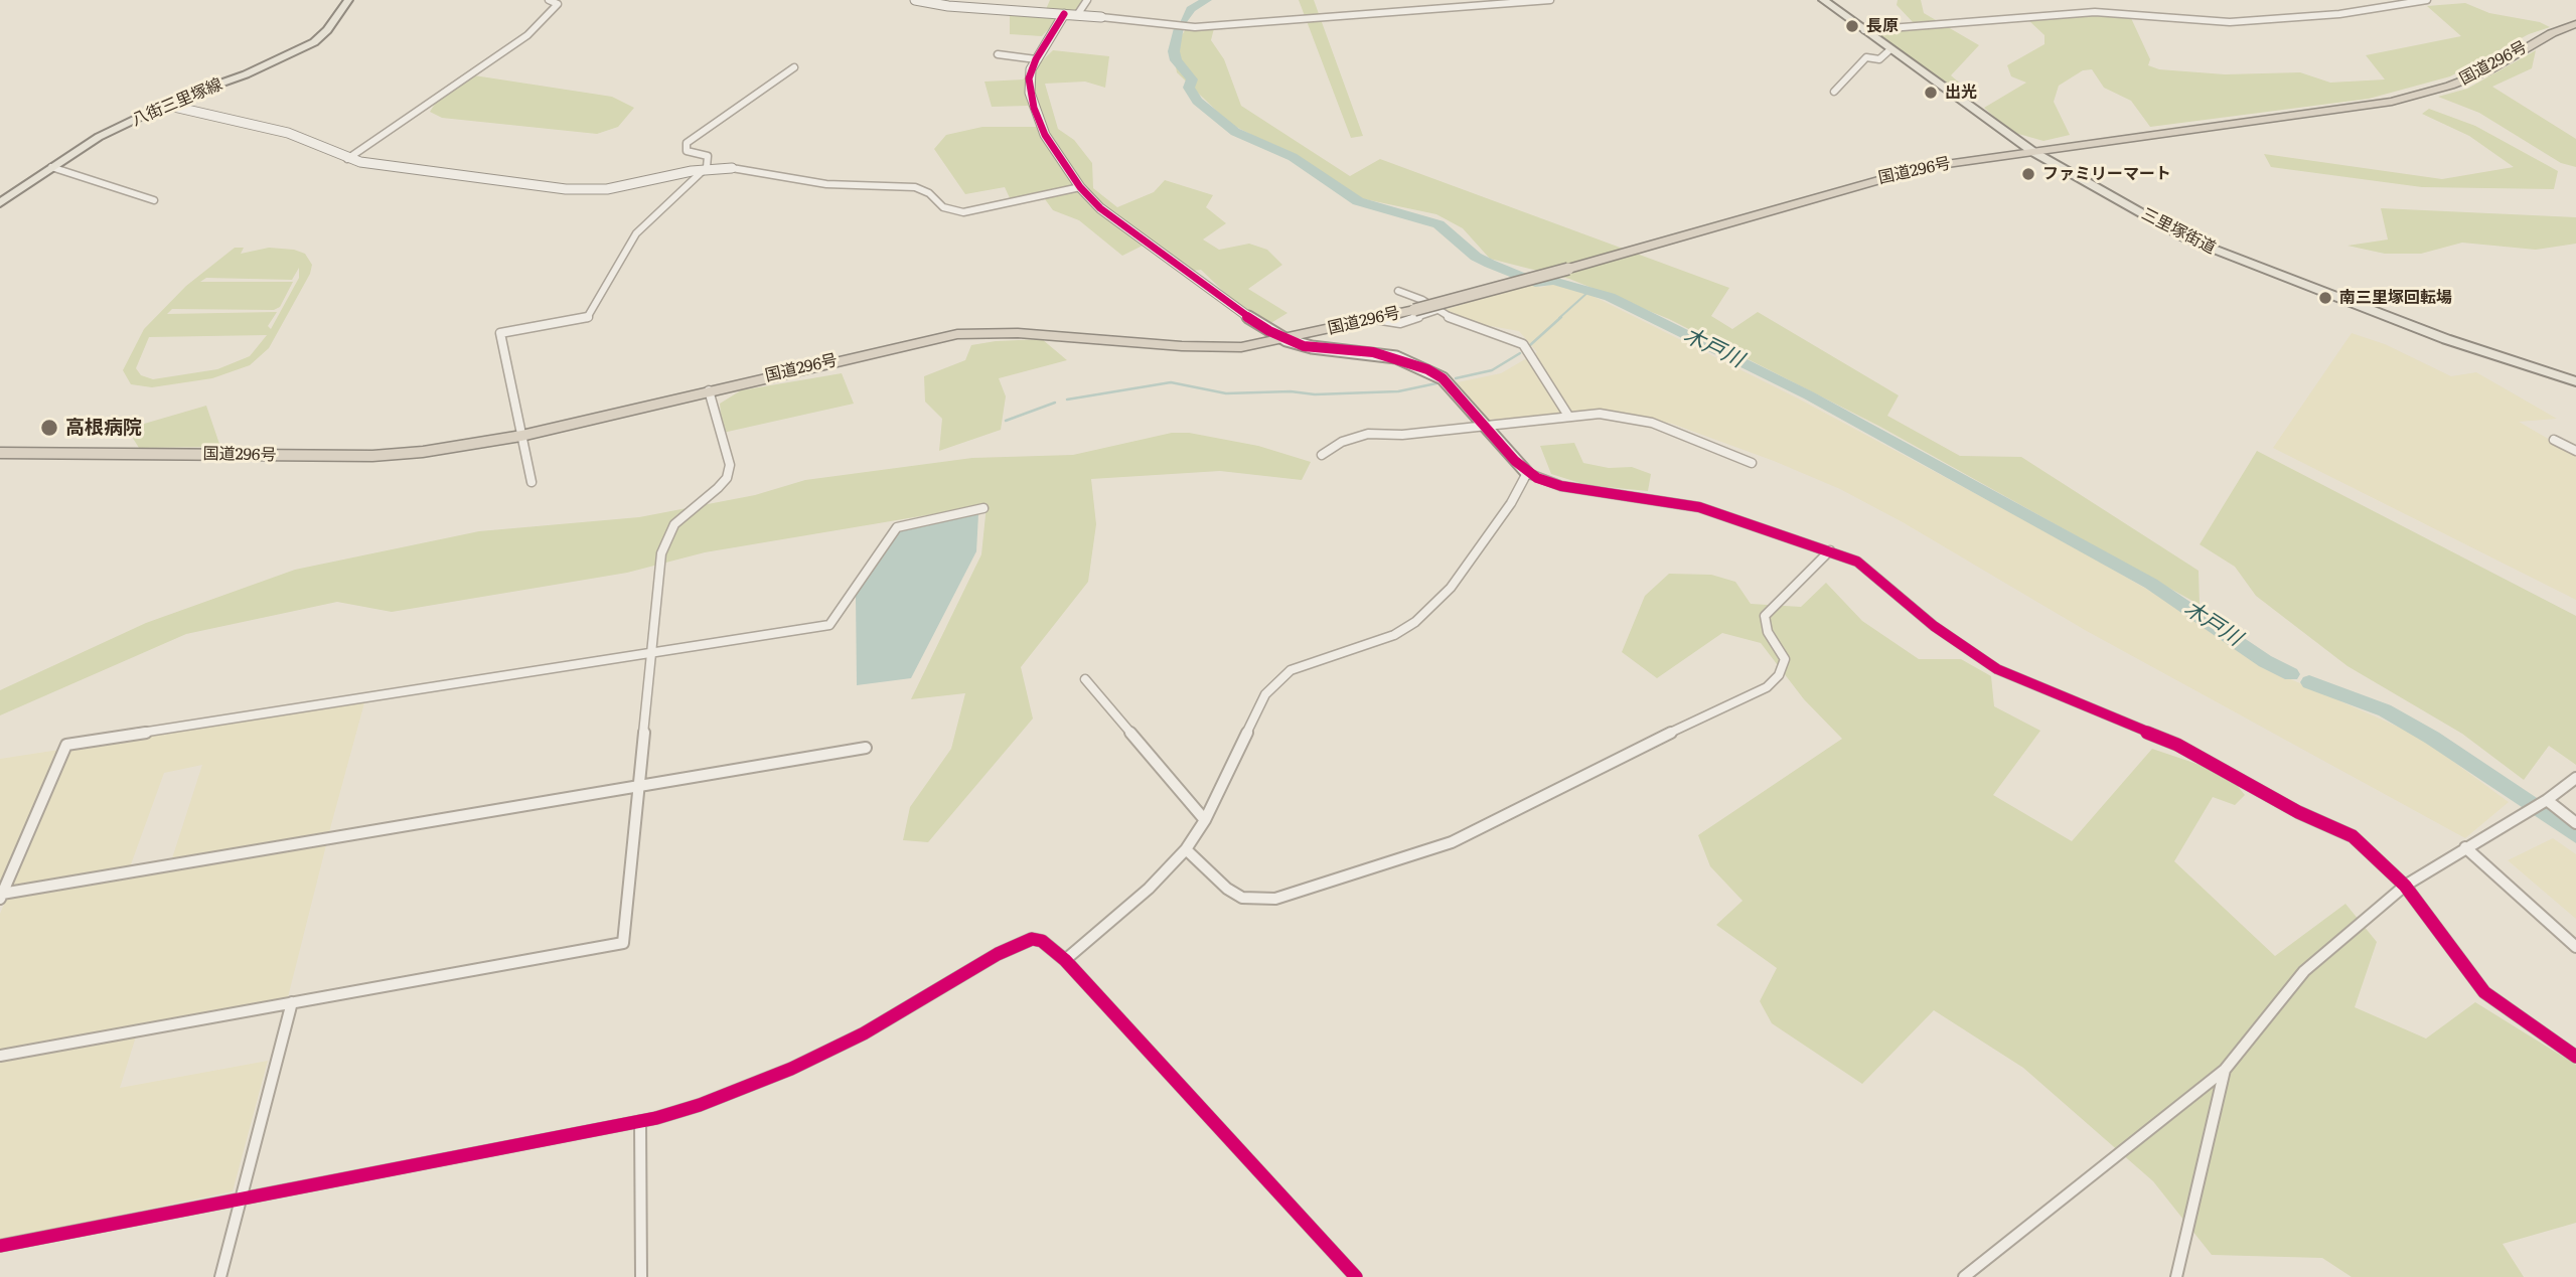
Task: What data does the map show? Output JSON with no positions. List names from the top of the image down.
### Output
{
  "streets": {
    "highway": ["国道296号"],
    "main road": ["八街三里塚線", "三里塚街道"]
  },
  "crossings": [
    ["国道296号", "三里塚街道"]
  ],
  "water": ["木戸川"],
  "places": [
    "長原",
    "出光",
    "ファミリーマート",
    "南三里塚回転場",
    "高根病院"
  ]
}
